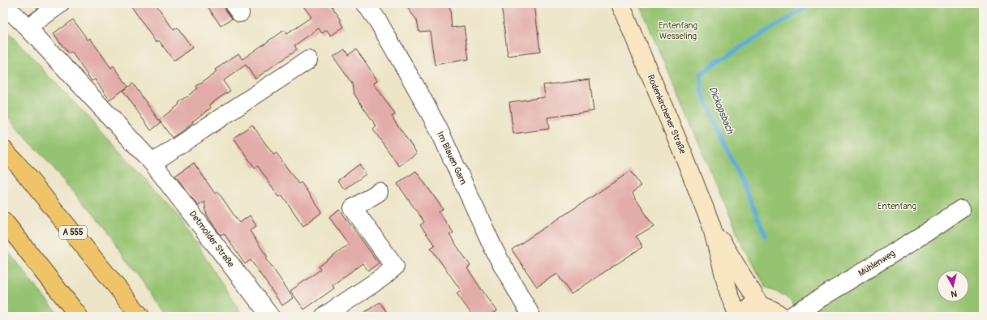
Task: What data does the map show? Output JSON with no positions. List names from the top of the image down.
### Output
{
  "streets": {
    "highway": ["A 555"],
    "main road": ["Rodenkirchener Straße"],
    "street": ["Im Blauen Garn", "Detmolder Straße", "Mühlenweg"]
  },
  "water": ["Dickopsbach"],
  "parks": ["Entenfang Wesseling", "Entenfang"],
  "north": "bottom"
}
